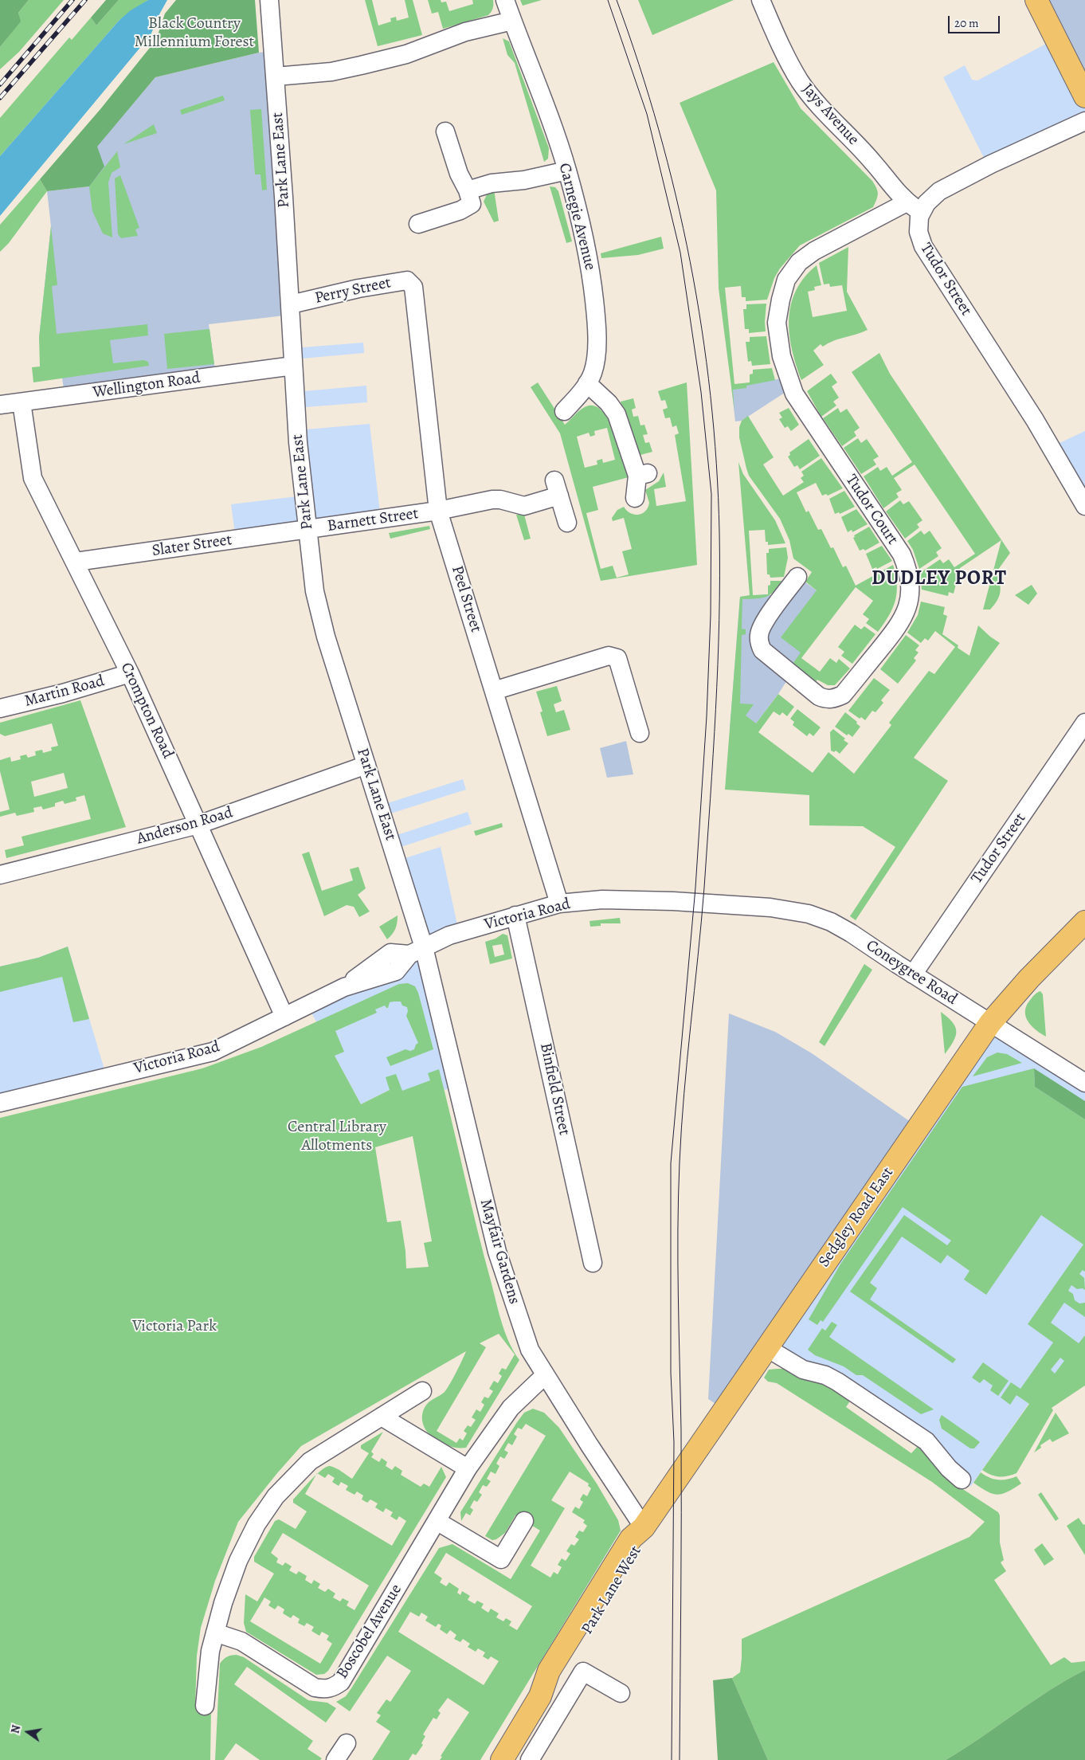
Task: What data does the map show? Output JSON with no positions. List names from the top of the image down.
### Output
{
  "streets": {
    "main road": ["Sedgley Road East", "Park Lane West"],
    "street": [
      "Jays Avenue",
      "Park Lane East",
      "Carnegie Avenue",
      "Tudor Street",
      "Perry Street",
      "Wellington Road",
      "Tudor Court",
      "Barnett Street",
      "Slater Street",
      "Peel Street",
      "Martin Road",
      "Crompton Road",
      "Anderson Road",
      "Victoria Road",
      "Coneygree Road",
      "Binfield Street",
      "Mayfair Gardens",
      "Boscobel Avenue"
    ]
  },
  "crossings": [
    ["Jays Avenue", "Tudor Street"],
    ["Jays Avenue", "Tudor Court"],
    ["Park Lane East", "Perry Street"],
    ["Park Lane East", "Wellington Road"],
    ["Park Lane East", "Barnett Street"],
    ["Park Lane East", "Slater Street"],
    ["Park Lane East", "Anderson Road"],
    ["Park Lane East", "Victoria Road"],
    ["Park Lane East", "Mayfair Gardens"],
    ["Tudor Street", "Coneygree Road"],
    ["Perry Street", "Peel Street"],
    ["Wellington Road", "Crompton Road"],
    ["Barnett Street", "Slater Street"],
    ["Barnett Street", "Peel Street"],
    ["Slater Street", "Crompton Road"],
    ["Peel Street", "Victoria Road"],
    ["Martin Road", "Crompton Road"],
    ["Crompton Road", "Anderson Road"],
    ["Crompton Road", "Victoria Road"],
    ["Victoria Road", "Coneygree Road"],
    ["Victoria Road", "Binfield Street"],
    ["Victoria Road", "Mayfair Gardens"],
    ["Coneygree Road", "Sedgley Road East"],
    ["Sedgley Road East", "Mayfair Gardens"],
    ["Sedgley Road East", "Park Lane West"],
    ["Mayfair Gardens", "Park Lane West"],
    ["Mayfair Gardens", "Boscobel Avenue"]
  ],
  "districts": ["DUDLEY PORT"],
  "parks": ["Black Country Millennium Forest", "Central Library Allotments", "Victoria Park"],
  "scale_bar": "20 m",
  "north": "left"
}
